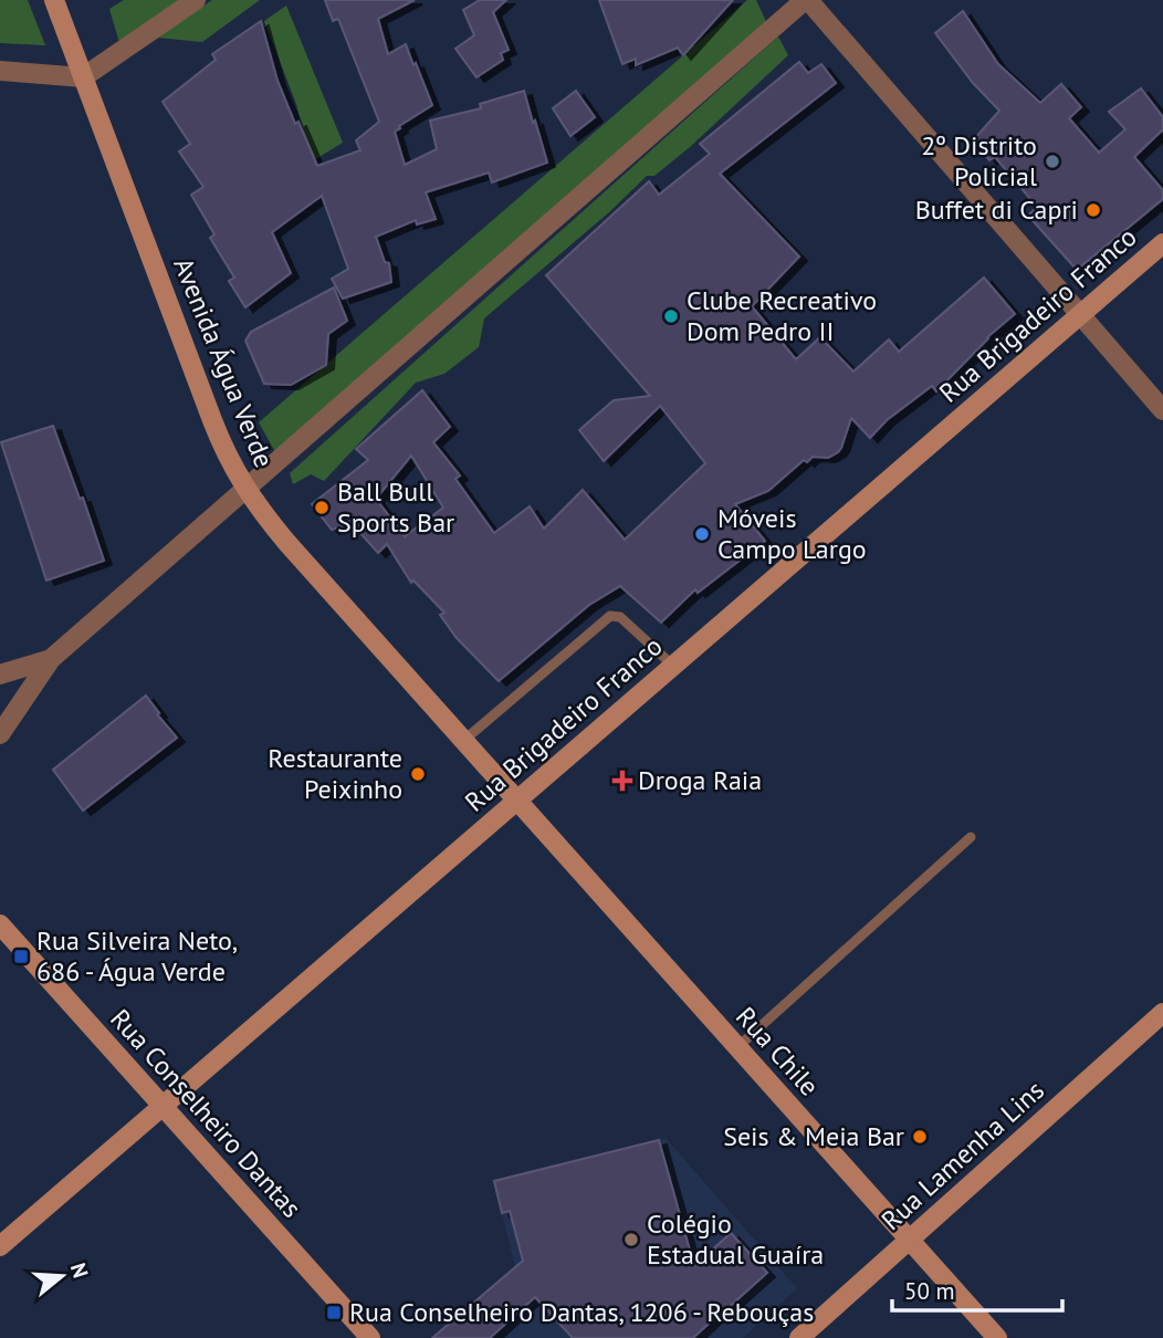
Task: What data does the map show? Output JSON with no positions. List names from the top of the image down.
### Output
{
  "streets": {
    "main road": [
      "Rua Brigadeiro Franco",
      "Avenida Água Verde",
      "Rua Chile",
      "Rua Conselheiro Dantas",
      "Rua Lamenha Lins"
    ]
  },
  "crossings": [
    ["Rua Brigadeiro Franco", "Avenida Água Verde"],
    ["Rua Brigadeiro Franco", "Rua Chile"],
    ["Rua Brigadeiro Franco", "Rua Conselheiro Dantas"],
    ["Avenida Água Verde", "Rua Chile"],
    ["Rua Chile", "Rua Lamenha Lins"]
  ],
  "places": {
    "other": [
      "2º Distrito Policial",
      "Buffet di Capri",
      "Clube Recreativo Dom Pedro II",
      "Ball Bull Sports Bar",
      "Móveis Campo Largo",
      "Restaurante Peixinho",
      "Seis & Meia Bar",
      "Colégio Estadual Guaíra"
    ],
    "health": ["Droga Raia"],
    "transit": ["Rua Silveira Neto, 686 - Água Verde", "Rua Conselheiro Dantas, 1206 - Rebouças"]
  },
  "scale_bar": "50 m",
  "north": "right"
}
